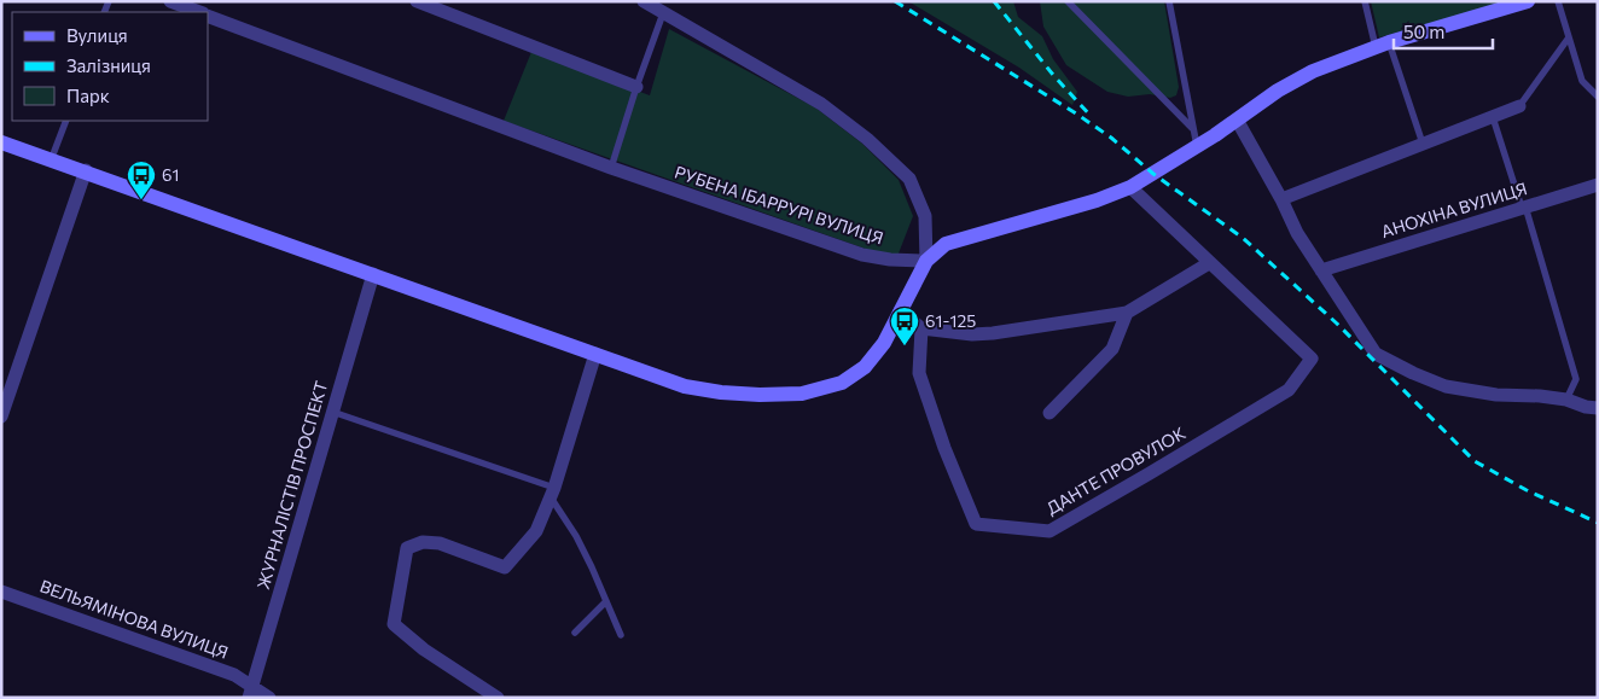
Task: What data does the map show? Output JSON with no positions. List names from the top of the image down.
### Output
{
  "streets": {
    "street": [
      "РУБЕНА ІБАРРУРІ ВУЛИЦЯ",
      "АНОХІНА ВУЛИЦЯ",
      "ДАНТЕ ПРОВУЛОК",
      "ЖУРНАЛІСТІВ ПРОСПЕКТ",
      "ВЕЛЬЯМІНОВА ВУЛИЦЯ"
    ]
  },
  "crossings": [
    ["ЖУРНАЛІСТІВ ПРОСПЕКТ", "ВЕЛЬЯМІНОВА ВУЛИЦЯ"]
  ],
  "places": {
    "bus stop": ["61", "61-125"]
  },
  "legend": ["Вулиця", "Залізниця", "Парк"],
  "scale_bar": "50 m"
}
